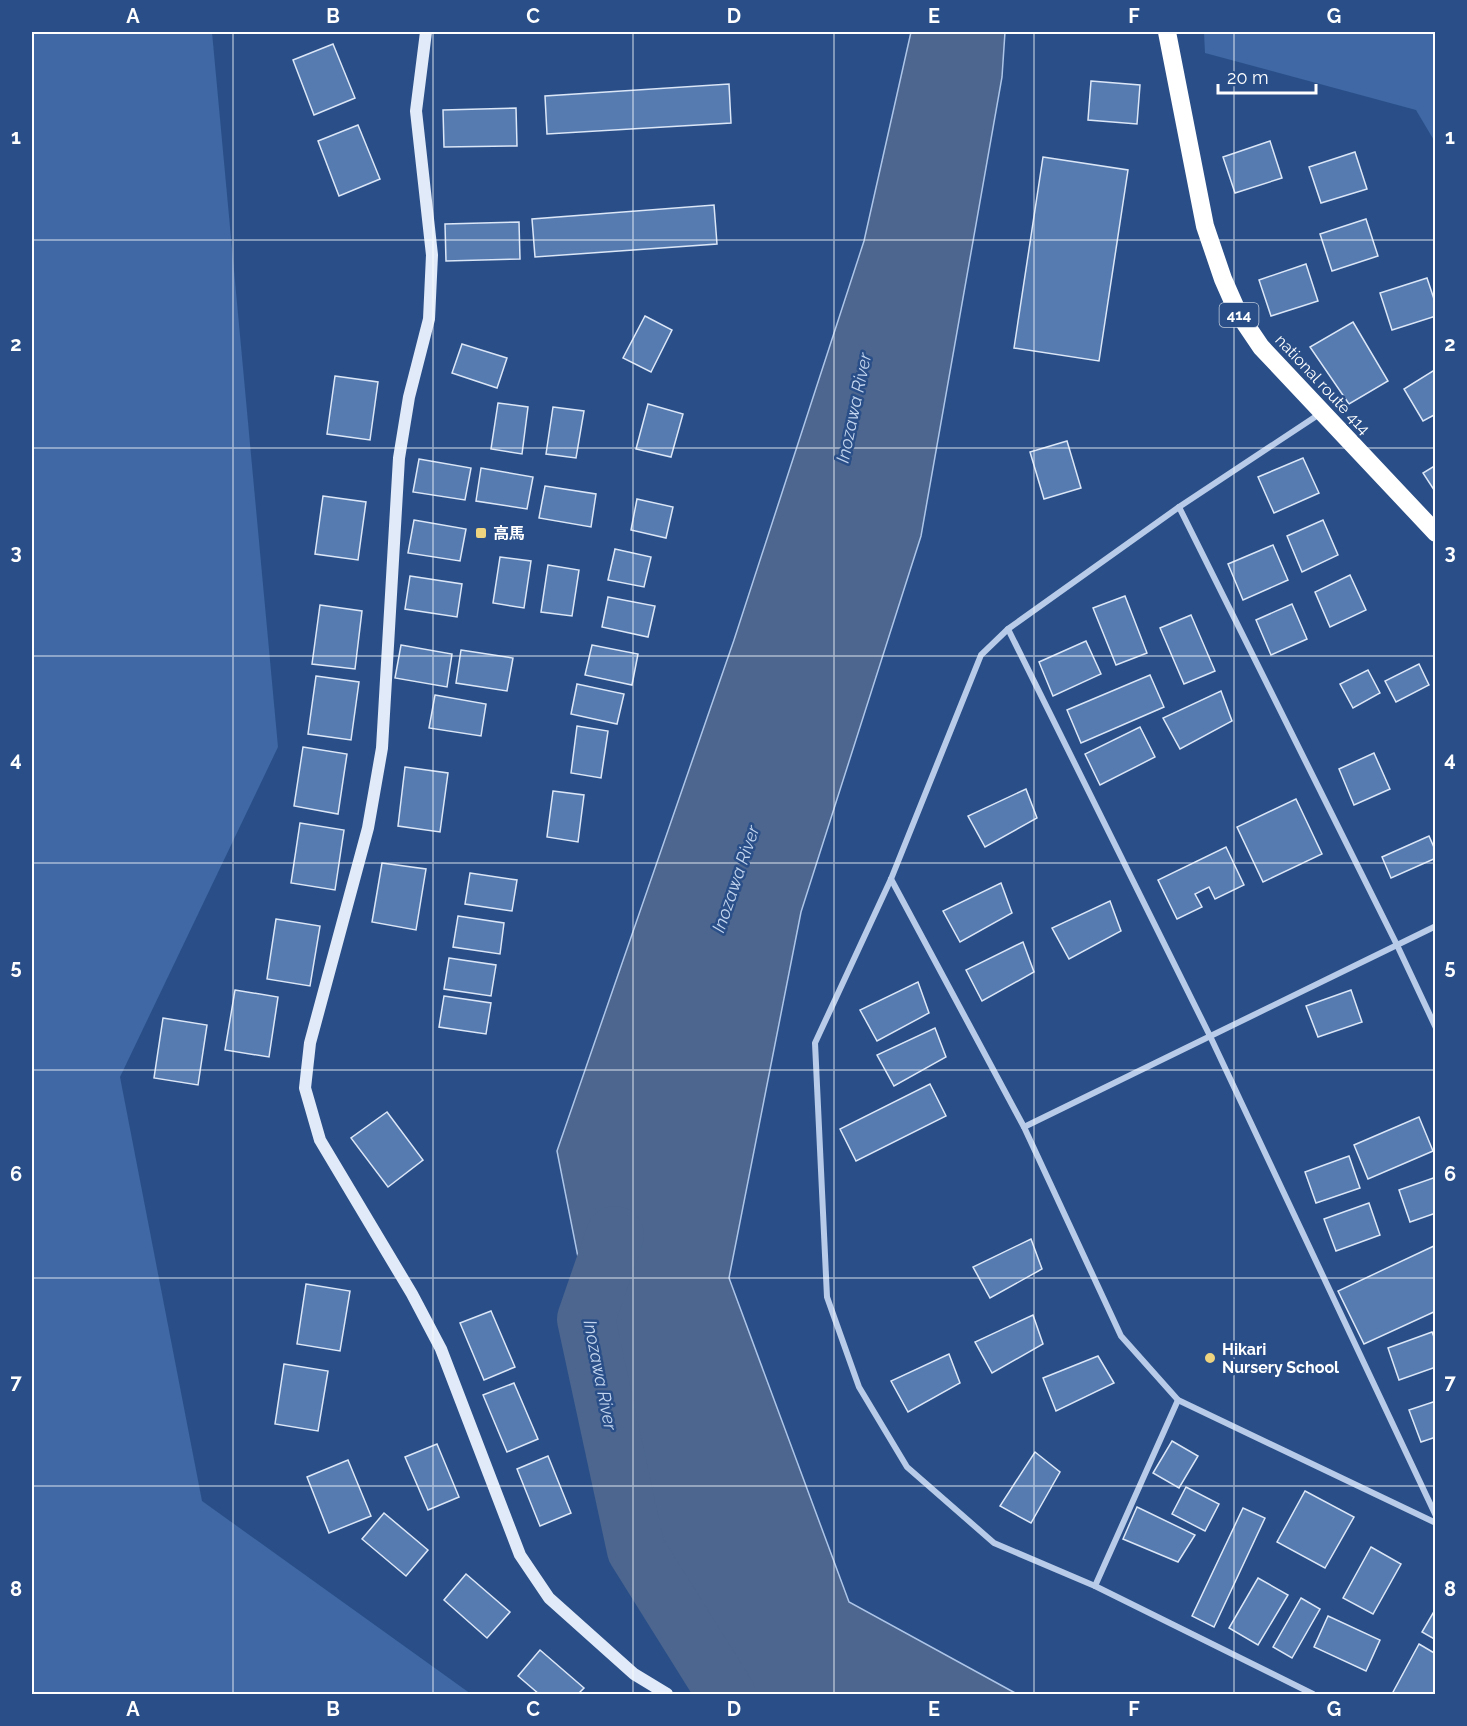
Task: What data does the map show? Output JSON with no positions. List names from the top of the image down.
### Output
{
  "streets": {
    "highway": ["414", "national route 414"]
  },
  "water": ["Inozawa River"],
  "places": {
    "transit": ["高馬"],
    "other": ["Hikari Nursery School"]
  },
  "scale_bar": "20 m",
  "grid": {
    "columns": [
      "A",
      "B",
      "C",
      "D",
      "E",
      "F",
      "G"
    ],
    "rows": [
      "1",
      "2",
      "3",
      "4",
      "5",
      "6",
      "7",
      "8"
    ]
  }
}
